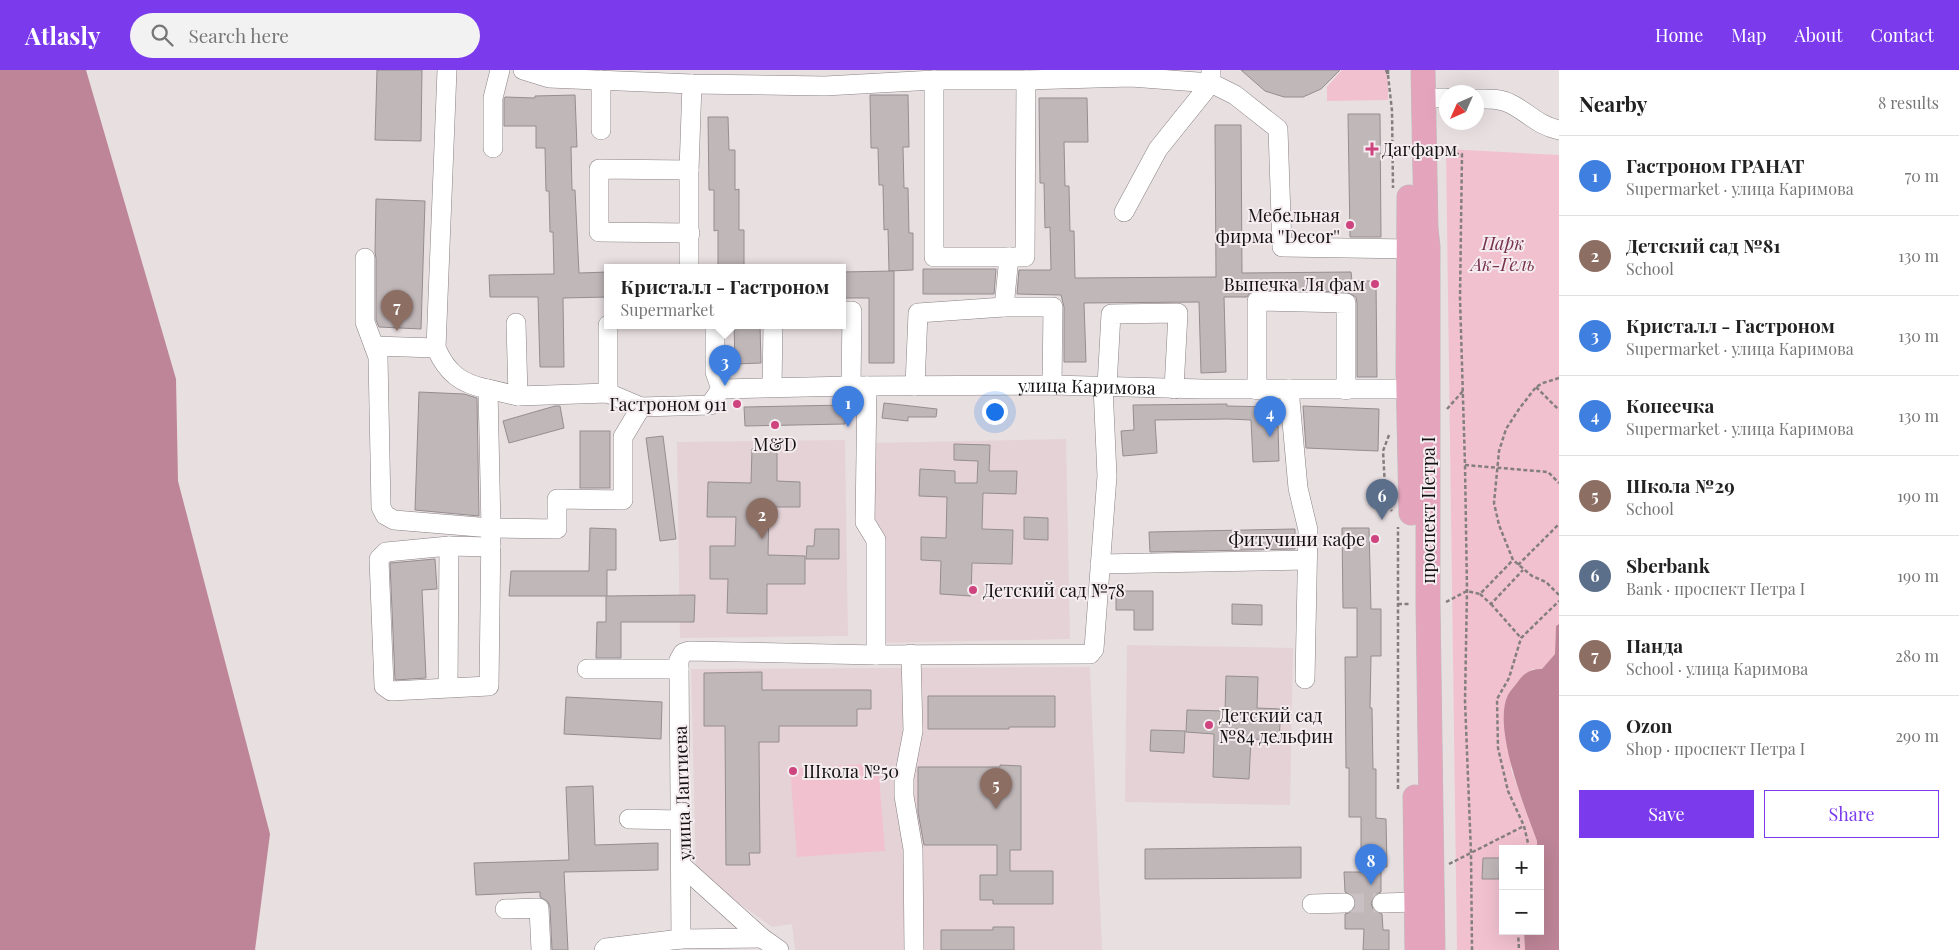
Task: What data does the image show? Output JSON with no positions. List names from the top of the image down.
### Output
{
  "streets": {
    "main road": ["проспект Петра I"],
    "street": ["улица Каримова", "улица Лаптиева"]
  },
  "crossings": [
    ["улица Каримова", "проспект Петра I"]
  ],
  "parks": ["Парк Ак-Гель"],
  "places": {
    "health": ["Дагфарм"],
    "other": [
      "Мебельная фирма ''Decor''",
      "Выпечка Ля фам",
      "Гастроном 911",
      "M&D",
      "Фитучини кафе",
      "Детский сад №78",
      "Детский сад №84 дельфин",
      "Школа №50"
    ]
  },
  "north": "bottom left",
  "page": {
    "header": "Atlasly",
    "search": "Search here",
    "nav": [
      "Home",
      "Map",
      "About",
      "Contact"
    ],
    "heading": ["Nearby", "8 results"],
    "list": [
      {
        "mark": "1",
        "name": "Гастроном ГРАНАТ",
        "note": "Supermarket · улица Каримова",
        "value": "70 m"
      },
      {
        "mark": "2",
        "name": "Детский сад №81",
        "note": "School",
        "value": "130 m"
      },
      {
        "mark": "3",
        "name": "Кристалл - Гастроном",
        "note": "Supermarket · улица Каримова",
        "value": "130 m"
      },
      {
        "mark": "4",
        "name": "Копеечка",
        "note": "Supermarket · улица Каримова",
        "value": "130 m"
      },
      {
        "mark": "5",
        "name": "Школа №29",
        "note": "School",
        "value": "190 m"
      },
      {
        "mark": "6",
        "name": "Sberbank",
        "note": "Bank · проспект Петра I",
        "value": "190 m"
      },
      {
        "mark": "7",
        "name": "Панда",
        "note": "School · улица Каримова",
        "value": "280 m"
      },
      {
        "mark": "8",
        "name": "Ozon",
        "note": "Shop · проспект Петра I",
        "value": "290 m"
      }
    ],
    "popup": ["Кристалл - Гастроном", "Supermarket"],
    "pins": [
      "7",
      "3",
      "1",
      "4",
      "6",
      "2",
      "5",
      "8"
    ],
    "buttons": ["Save", "Share"],
    "map_buttons": ["+", "−"]
  }
}
